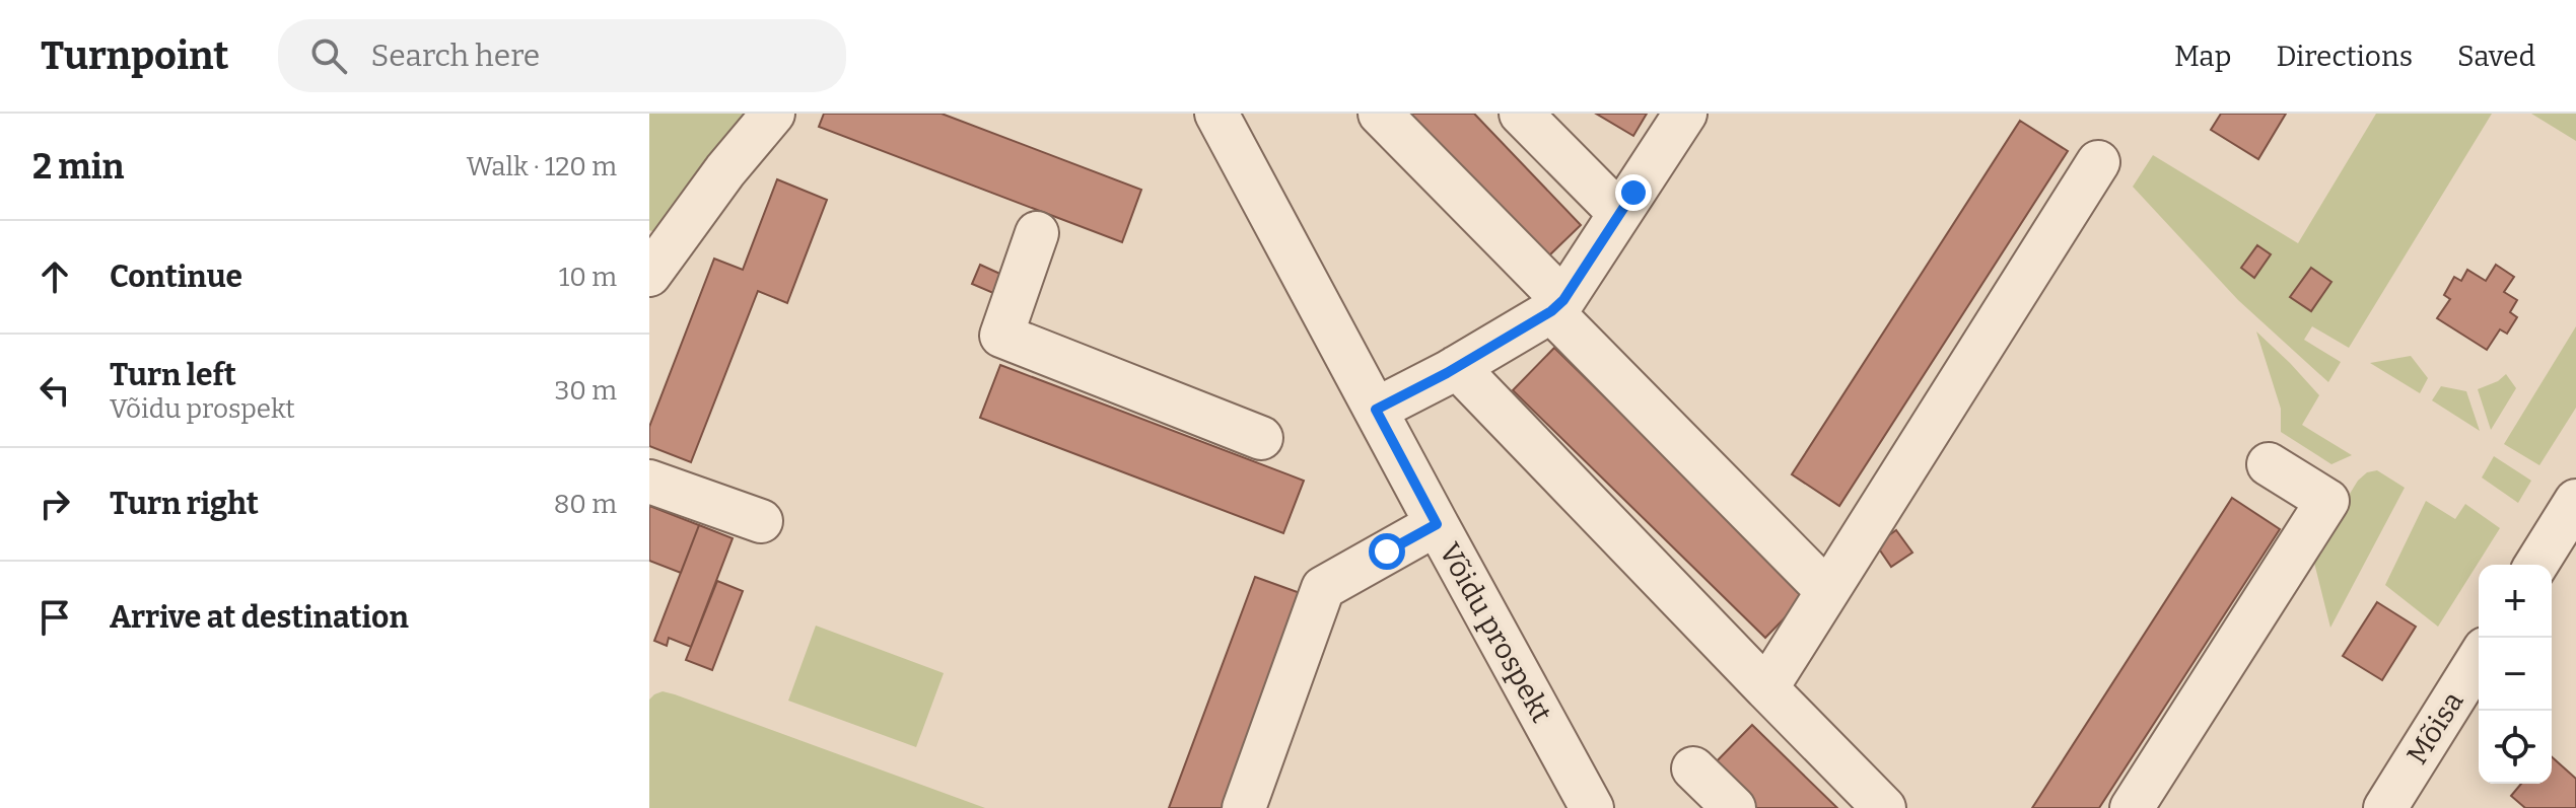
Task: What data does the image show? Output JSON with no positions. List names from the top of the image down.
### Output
{
  "streets": {
    "street": ["Võidu prospekt", "Mõisa"]
  },
  "page": {
    "header": "Turnpoint",
    "search": "Search here",
    "nav": ["Map", "Directions", "Saved"],
    "heading": ["2 min", "Walk · 120 m"],
    "list": [
      ["Continue", "10 m"],
      ["Turn left", "Võidu prospekt", "30 m"],
      ["Turn right", "80 m"],
      "Arrive at destination"
    ],
    "map_buttons": ["+", "−"]
  }
}
